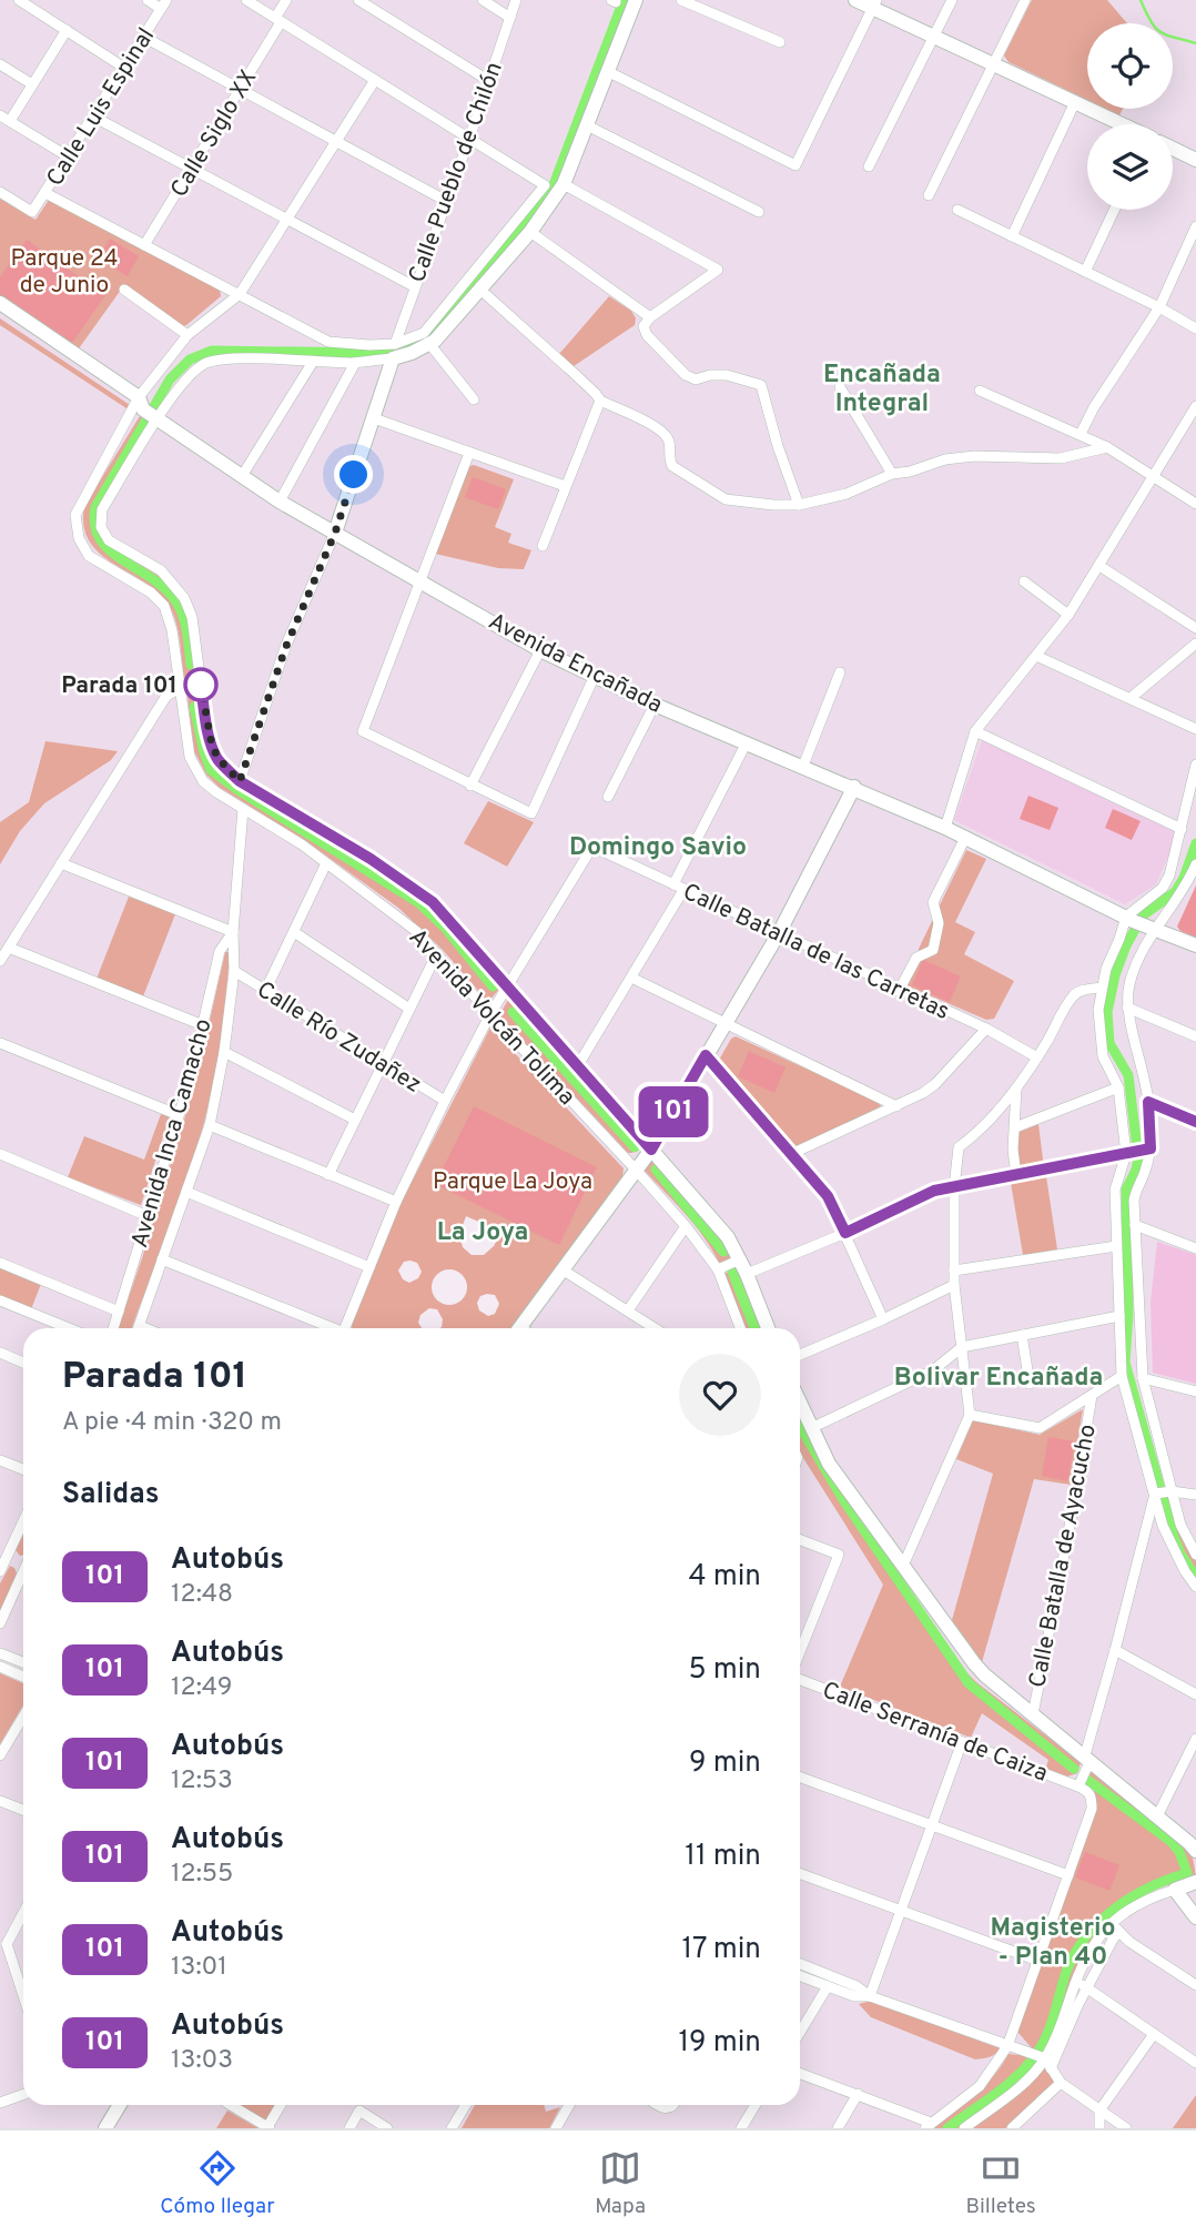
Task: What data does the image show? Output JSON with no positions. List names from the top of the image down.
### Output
{
  "streets": {
    "main road": ["Calle Pueblo de Chilón", "Avenida Encañada"],
    "street": [
      "Calle Luis Espinal",
      "Calle Siglo XX",
      "Calle Batalla de las Carretas",
      "Avenida Volcán Tolima",
      "Calle Río Zudañez",
      "Avenida Inca Camacho",
      "Calle Batalla de Ayacucho",
      "Calle Serranía de Caiza"
    ]
  },
  "crossings": [
    ["Calle Pueblo de Chilón", "Avenida Encañada"],
    ["Avenida Encañada", "Avenida Volcán Tolima"],
    ["Avenida Volcán Tolima", "Avenida Inca Camacho"],
    ["Calle Río Zudañez", "Avenida Inca Camacho"]
  ],
  "districts": [
    "Encañada Integral",
    "Domingo Savio",
    "La Joya",
    "Bolivar Encañada",
    "Magisterio - Plan 40"
  ],
  "parks": ["Parque 24 de Junio", "Parque La Joya"],
  "places": ["Parada 101"],
  "lines": ["bus line 101"],
  "page": {
    "on_map": "101",
    "heading": [
      ["Parada 101", "A pie · 4 min · 320 m"],
      "Salidas"
    ],
    "list": [
      {
        "mark": "101",
        "name": "Autobús",
        "note": "12:48",
        "value": "4 min"
      },
      {
        "mark": "101",
        "name": "Autobús",
        "note": "12:49",
        "value": "5 min"
      },
      {
        "mark": "101",
        "name": "Autobús",
        "note": "12:53",
        "value": "9 min"
      },
      {
        "mark": "101",
        "name": "Autobús",
        "note": "12:55",
        "value": "11 min"
      },
      {
        "mark": "101",
        "name": "Autobús",
        "note": "13:01",
        "value": "17 min"
      },
      {
        "mark": "101",
        "name": "Autobús",
        "note": "13:03",
        "value": "19 min"
      }
    ],
    "tabs": ["Cómo llegar", "Mapa", "Billetes"]
  }
}
